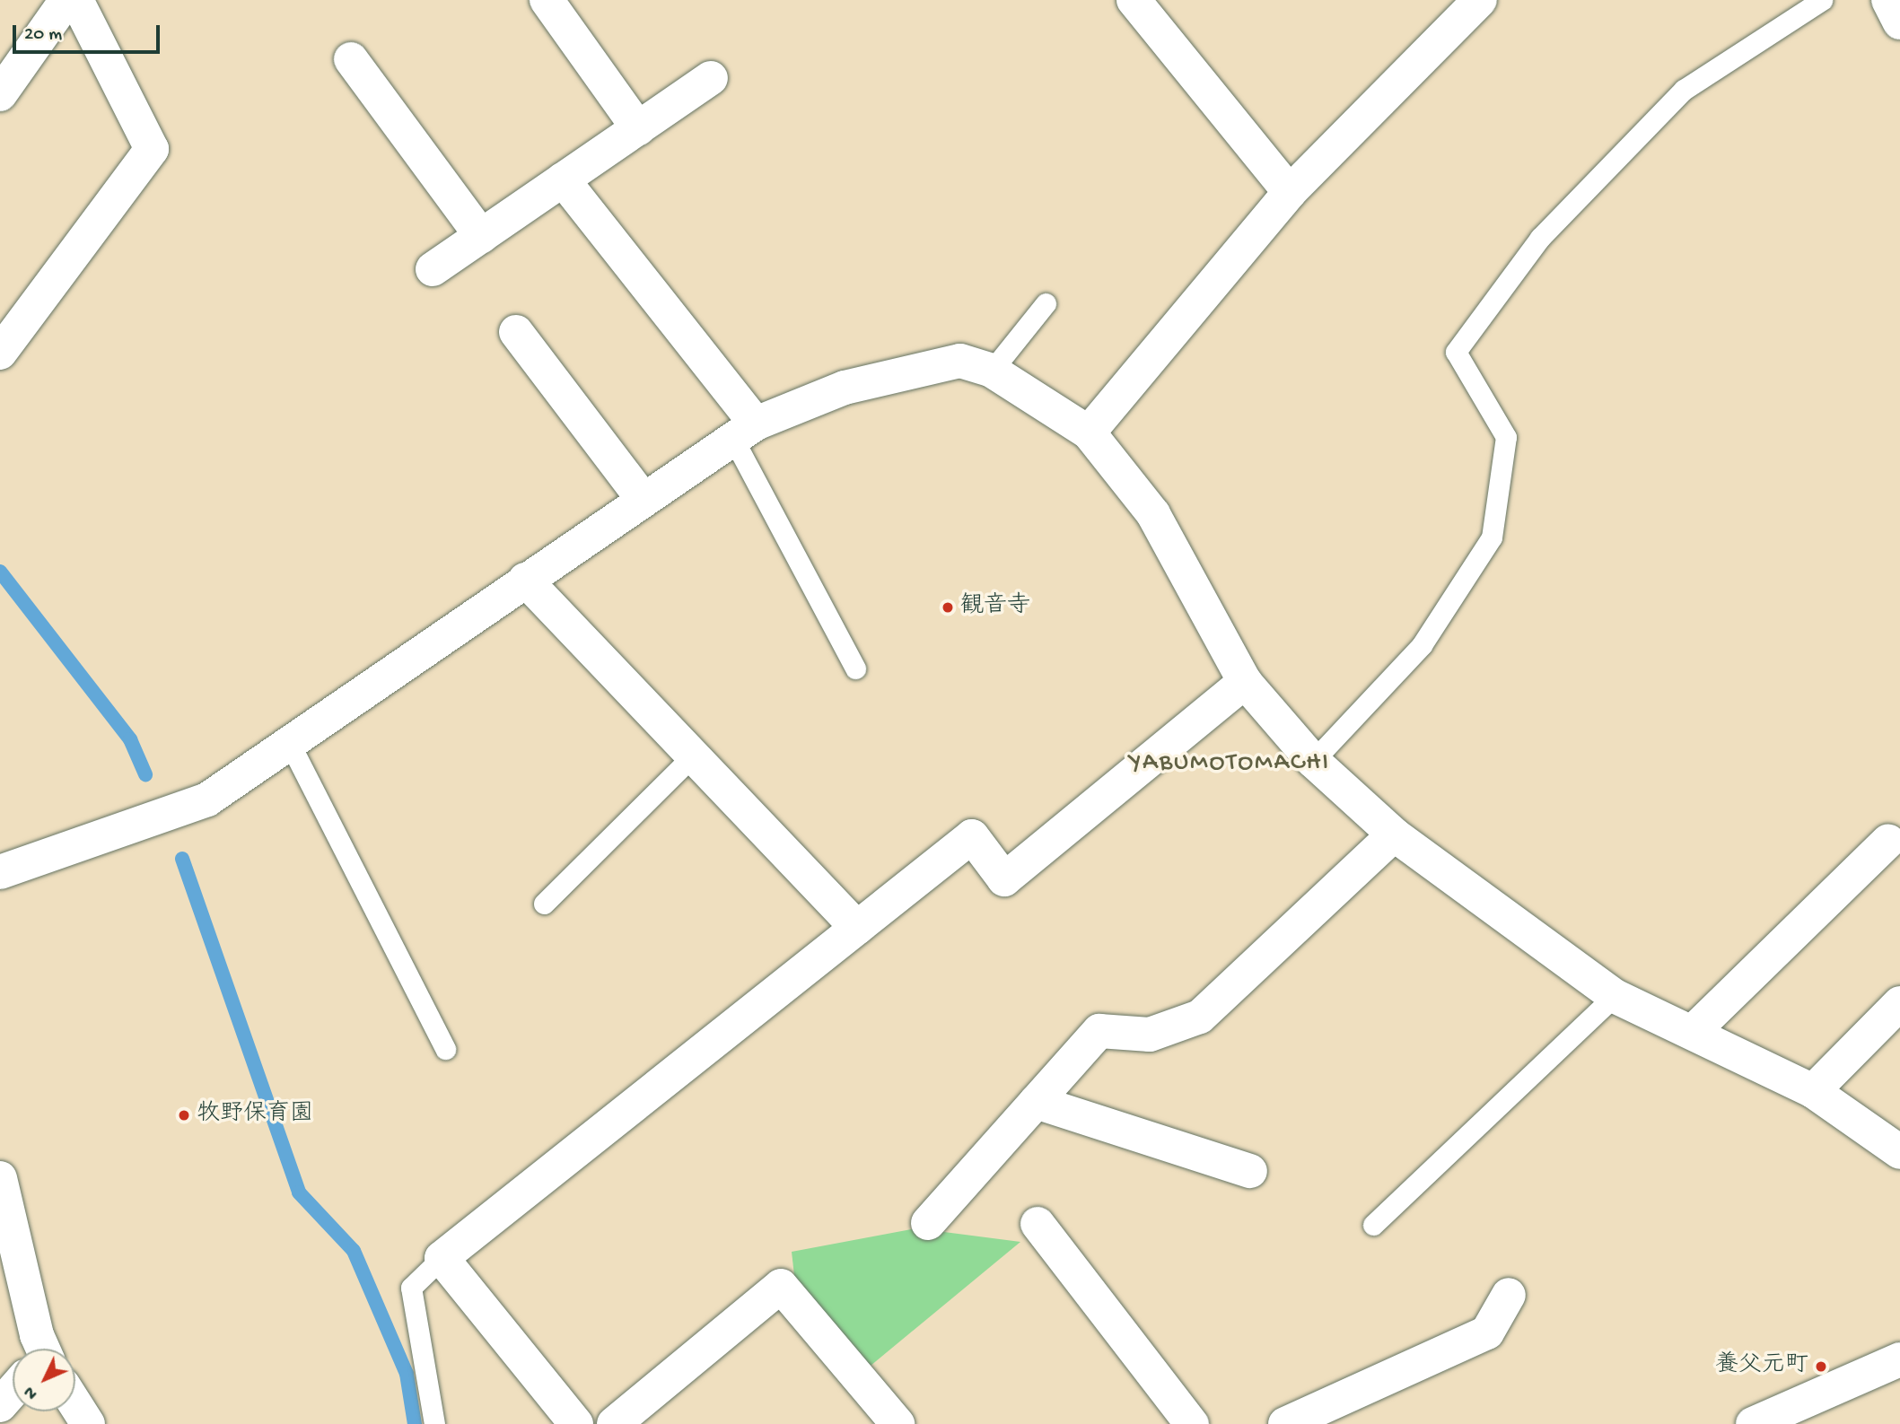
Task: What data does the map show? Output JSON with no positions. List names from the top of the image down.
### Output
{
  "districts": ["YABUMOTOMACHI"],
  "places": ["観音寺", "牧野保育園", "養父元町"],
  "scale_bar": "20 m",
  "north": "bottom left"
}
